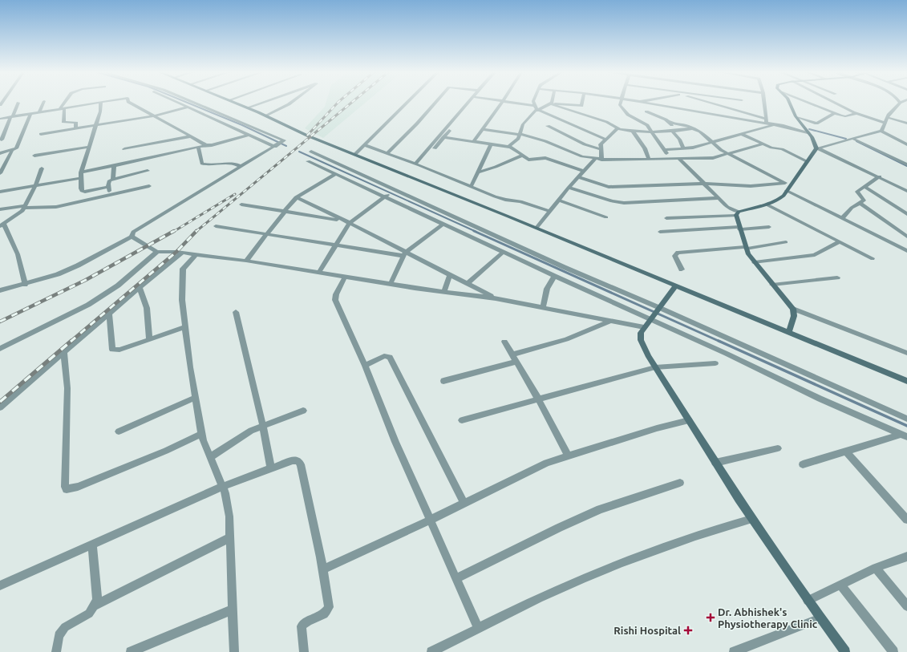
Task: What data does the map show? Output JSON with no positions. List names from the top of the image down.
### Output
{
  "places": {
    "health": ["Dr. Abhishek's Physiotherapy Clinic", "Rishi Hospital"]
  }
}
